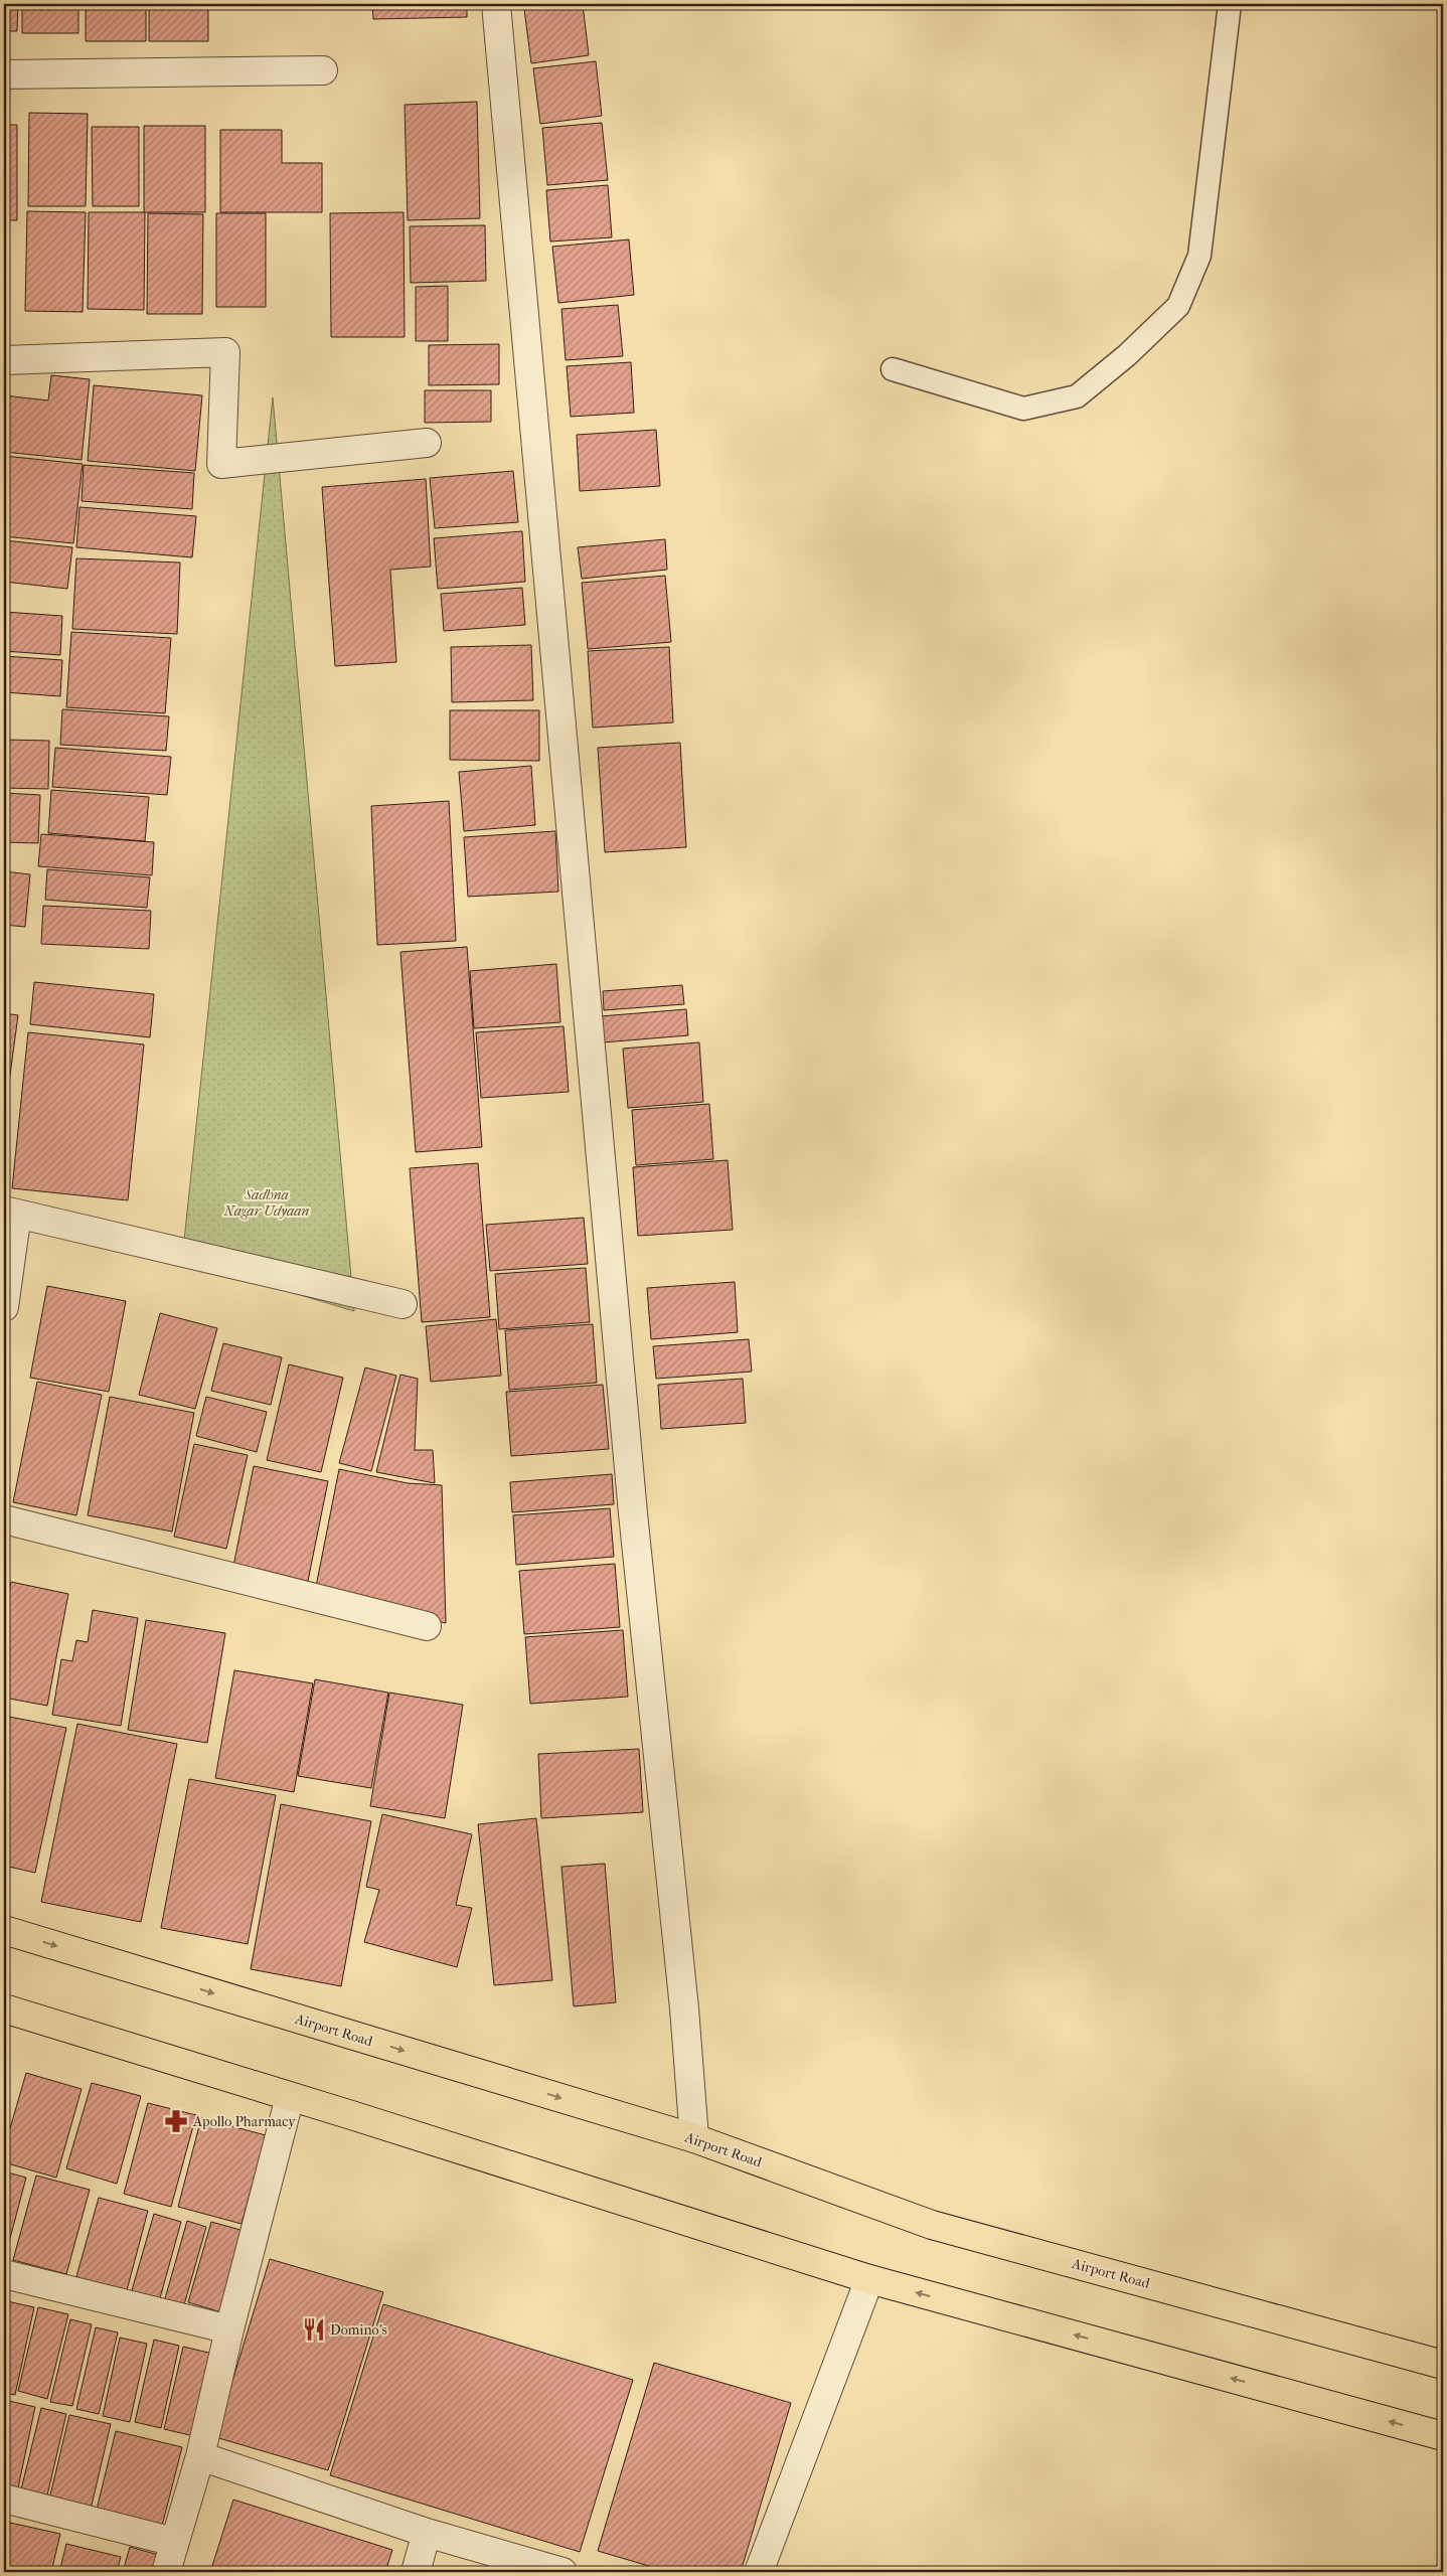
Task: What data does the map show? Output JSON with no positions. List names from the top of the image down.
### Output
{
  "streets": {
    "main road": ["Airport Road"]
  },
  "parks": ["Sadhna Nagar Udyaan"],
  "places": {
    "pharmacy": ["Apollo Pharmacy"],
    "restaurant": ["Domino's"]
  }
}
